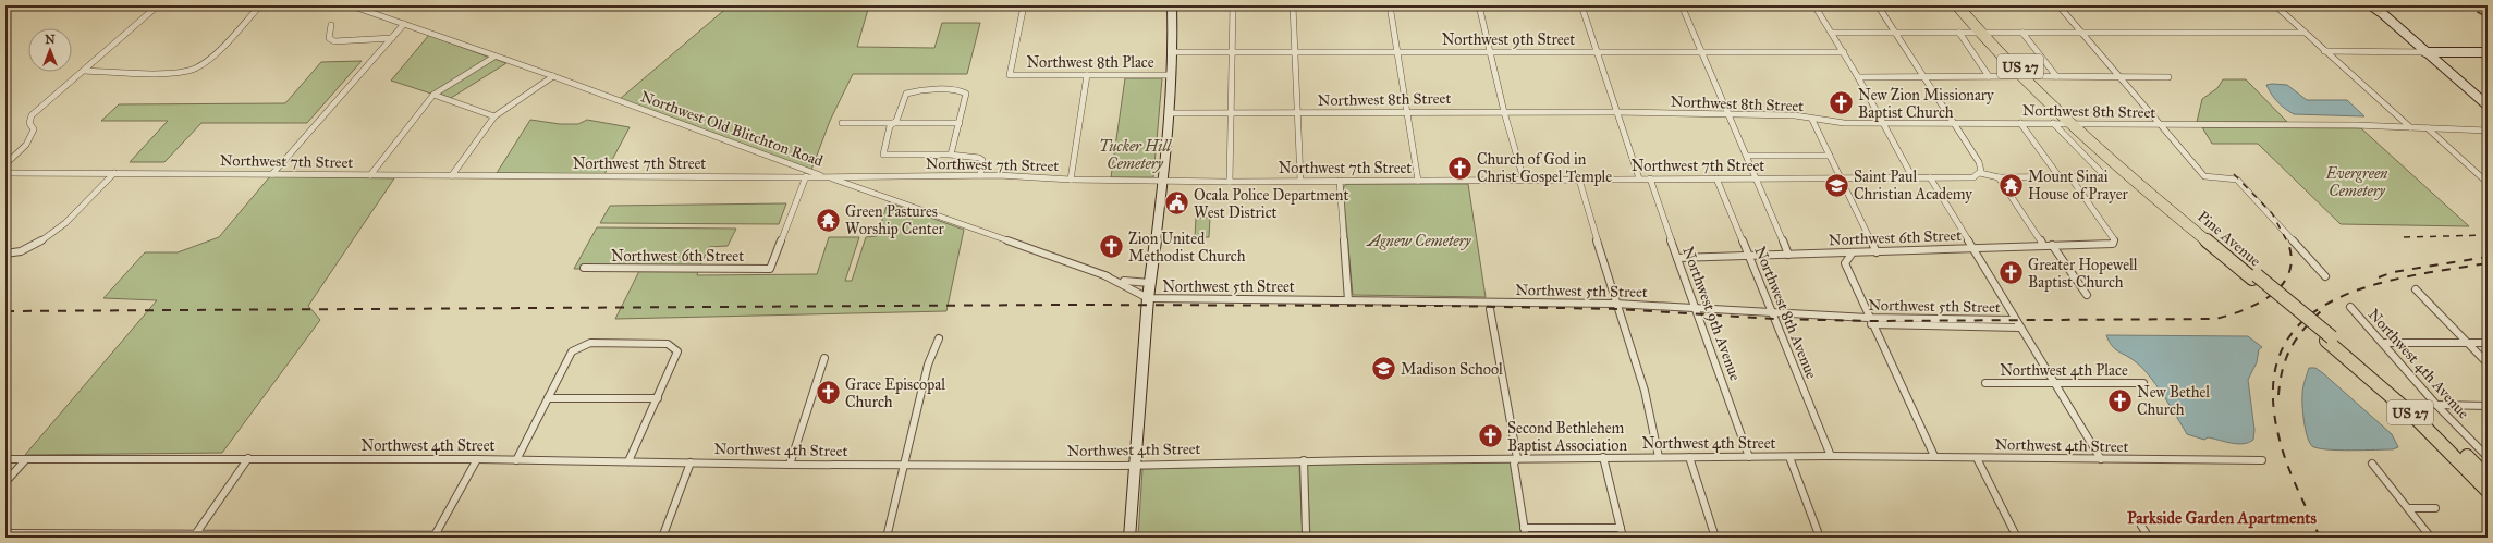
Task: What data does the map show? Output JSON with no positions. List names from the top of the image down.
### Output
{
  "streets": {
    "highway": ["US 27", "Pine Avenue"],
    "street": [
      "Northwest 9th Street",
      "Northwest 8th Place",
      "Northwest 8th Street",
      "Northwest Old Blitchton Road",
      "Northwest 7th Street",
      "Northwest 6th Street",
      "Northwest 5th Street",
      "Northwest 8th Avenue",
      "Northwest 9th Avenue",
      "Northwest 4th Avenue",
      "Northwest 4th Place",
      "Northwest 4th Street"
    ]
  },
  "crossings": [
    ["Northwest 8th Street", "Northwest 7th Street"],
    ["Northwest 8th Street", "Pine Avenue"],
    ["Northwest Old Blitchton Road", "Northwest 7th Street"],
    ["Northwest Old Blitchton Road", "Northwest 5th Street"],
    ["Northwest 7th Street", "Northwest 6th Street"],
    ["Northwest 7th Street", "Northwest 8th Avenue"],
    ["Northwest 7th Street", "Northwest 9th Avenue"],
    ["Northwest 6th Street", "Northwest 8th Avenue"],
    ["Northwest 6th Street", "Northwest 9th Avenue"],
    ["Northwest 5th Street", "Northwest 8th Avenue"],
    ["Northwest 5th Street", "Northwest 9th Avenue"],
    ["Northwest 8th Avenue", "Northwest 4th Street"],
    ["Northwest 9th Avenue", "Northwest 4th Street"]
  ],
  "districts": ["Parkside Garden Apartments"],
  "parks": ["Tucker Hill Cemetery", "Evergreen Cemetery", "Agnew Cemetery"],
  "places": {
    "church": [
      "New Zion Missionary Baptist Church",
      "Church of God in Christ Gospel Temple",
      "Zion United Methodist Church",
      "Greater Hopewell Baptist Church",
      "Grace Episcopal Church",
      "New Bethel Church",
      "Second Bethlehem Baptist Association"
    ],
    "school or university": ["Saint Paul Christian Academy", "Madison School"],
    "temple": ["Mount Sinai House of Prayer", "Green Pastures Worship Center"],
    "public building": ["Ocala Police Department West District"]
  },
  "north": "top"
}
